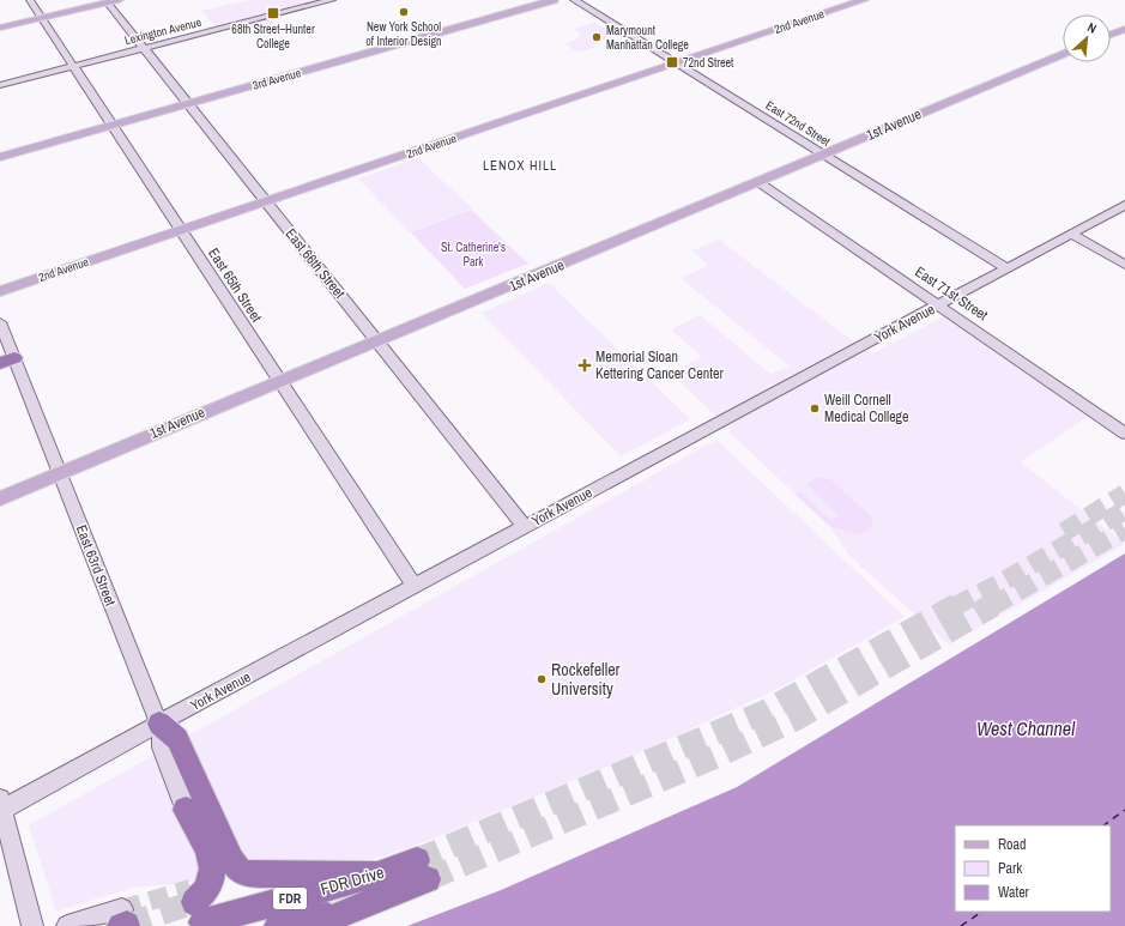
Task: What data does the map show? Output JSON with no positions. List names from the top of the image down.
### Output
{
  "streets": {
    "highway": ["FDR Drive", "FDR"],
    "main road": [
      "2nd Avenue",
      "Lexington Avenue",
      "3rd Avenue",
      "East 72nd Street",
      "1st Avenue",
      "East 66th Street",
      "East 65th Street",
      "East 71st Street",
      "York Avenue",
      "East 63rd Street"
    ]
  },
  "crossings": [
    ["2nd Avenue", "East 72nd Street"],
    ["2nd Avenue", "East 66th Street"],
    ["2nd Avenue", "East 65th Street"],
    ["Lexington Avenue", "East 66th Street"],
    ["Lexington Avenue", "East 65th Street"],
    ["3rd Avenue", "East 66th Street"],
    ["3rd Avenue", "East 65th Street"],
    ["East 72nd Street", "1st Avenue"],
    ["East 72nd Street", "York Avenue"],
    ["1st Avenue", "East 66th Street"],
    ["1st Avenue", "East 65th Street"],
    ["1st Avenue", "East 71st Street"],
    ["1st Avenue", "East 63rd Street"],
    ["East 66th Street", "York Avenue"],
    ["East 65th Street", "York Avenue"],
    ["East 71st Street", "York Avenue"],
    ["York Avenue", "East 63rd Street"],
    ["East 63rd Street", "FDR Drive"]
  ],
  "districts": ["LENOX HILL"],
  "water": ["West Channel"],
  "parks": ["St. Catherine's Park"],
  "places": {
    "other": [
      "New York School of Interior Design",
      "Marymount Manhattan College",
      "Weill Cornell Medical College",
      "Rockefeller University"
    ],
    "transit": ["68th Street–Hunter College", "72nd Street"],
    "health": ["Memorial Sloan Kettering Cancer Center"]
  },
  "legend": ["Road", "Park", "Water"],
  "north": "top right"
}
